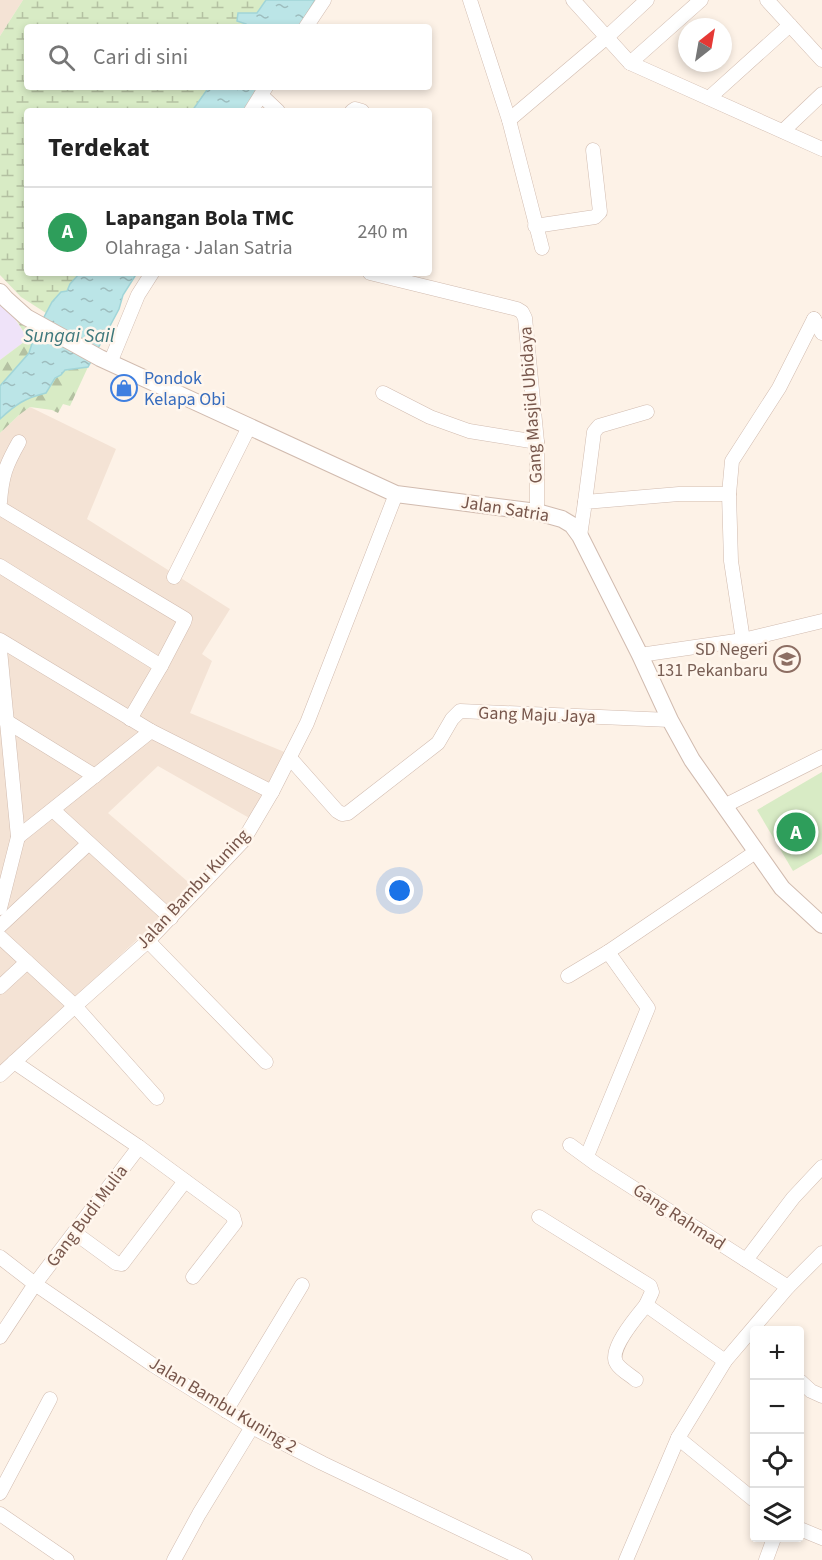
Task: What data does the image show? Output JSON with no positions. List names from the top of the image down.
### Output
{
  "streets": {
    "street": [
      "Gang Masjid Ubidaya",
      "Jalan Satria",
      "Gang Maju Jaya",
      "Jalan Bambu Kuning",
      "Gang Budi Mulia",
      "Gang Rahmad",
      "Jalan Bambu Kuning 2"
    ]
  },
  "crossings": [
    ["Gang Masjid Ubidaya", "Jalan Satria"],
    ["Jalan Satria", "Gang Maju Jaya"],
    ["Jalan Satria", "Jalan Bambu Kuning"],
    ["Gang Maju Jaya", "Jalan Bambu Kuning"],
    ["Gang Budi Mulia", "Jalan Bambu Kuning 2"]
  ],
  "water": ["Sungai Sail"],
  "places": {
    "shop": ["Pondok Kelapa Obi"],
    "school or university": ["SD Negeri 131 Pekanbaru"]
  },
  "north": "top right",
  "page": {
    "search": "Cari di sini",
    "heading": "Terdekat",
    "list": [
      {
        "mark": "A",
        "name": "Lapangan Bola TMC",
        "note": "Olahraga · Jalan Satria",
        "value": "240 m"
      }
    ],
    "pins": "A",
    "map_buttons": ["+", "−"]
  }
}
